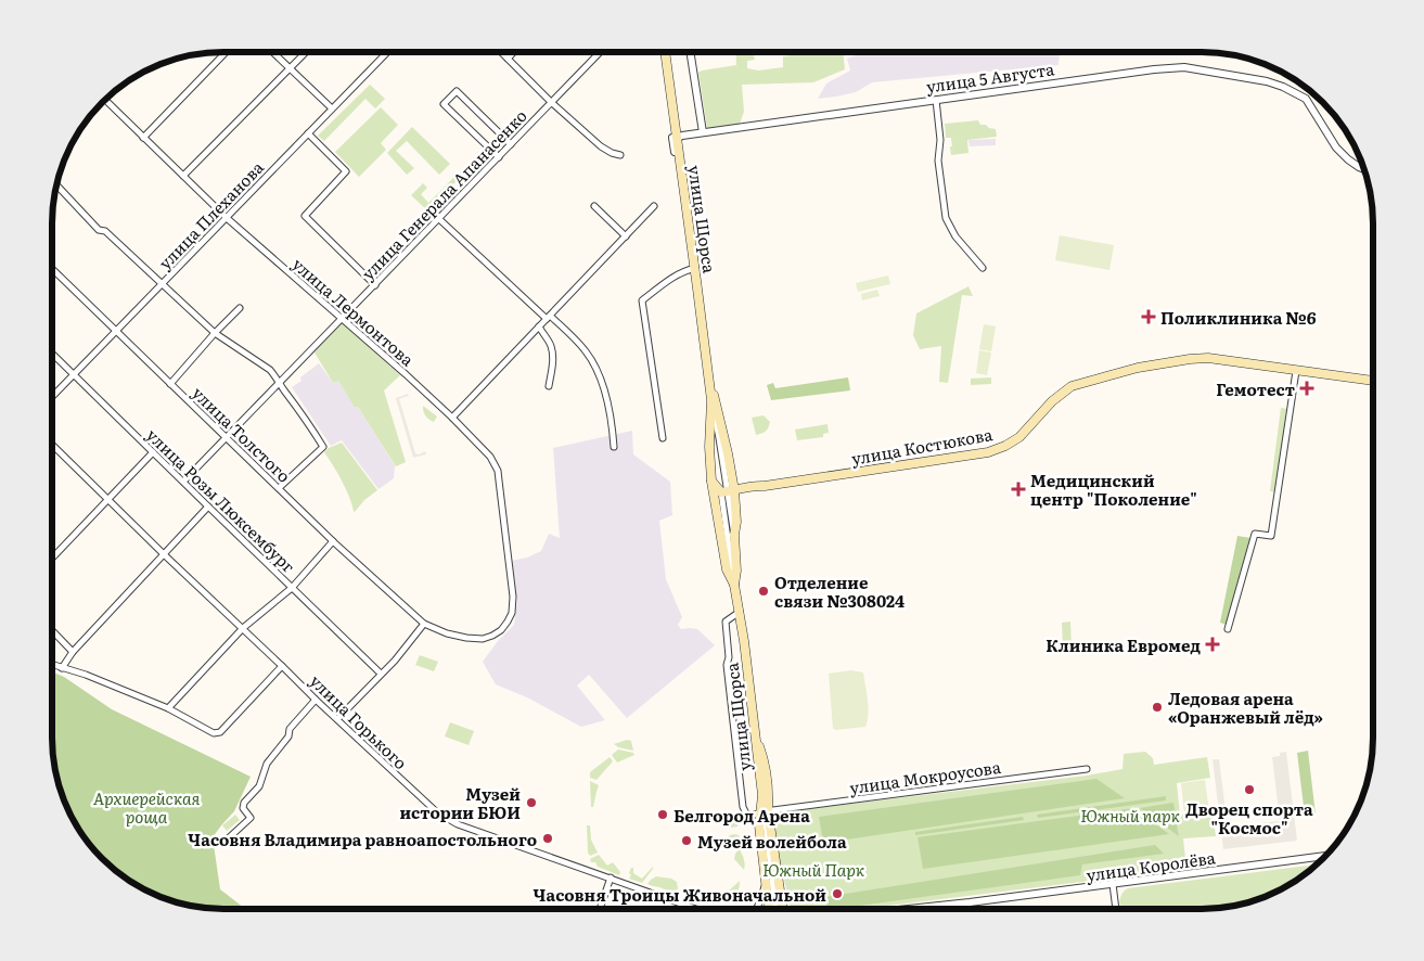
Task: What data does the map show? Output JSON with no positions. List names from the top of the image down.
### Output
{
  "streets": {
    "main road": ["улица Щорса", "улица Костюкова"],
    "street": [
      "улица 5 Августа",
      "улица Генерала Апанасенко",
      "улица Плеханова",
      "улица Лермонтова",
      "улица Толстого",
      "улица Розы Люксембург",
      "улица Горького",
      "улица Мокроусова",
      "улица Королёва"
    ]
  },
  "crossings": [
    ["улица 5 Августа", "улица Щорса"],
    ["улица Генерала Апанасенко", "улица Лермонтова"],
    ["улица Генерала Апанасенко", "улица Толстого"],
    ["улица Генерала Апанасенко", "улица Розы Люксембург"],
    ["улица Плеханова", "улица Лермонтова"],
    ["улица Плеханова", "улица Толстого"],
    ["улица Плеханова", "улица Розы Люксембург"],
    ["улица Щорса", "улица Костюкова"],
    ["улица Щорса", "улица Мокроусова"],
    ["улица Лермонтова", "улица Толстого"]
  ],
  "parks": ["Архиерейская роща", "Южный парк", "Южный Парк"],
  "places": {
    "health": [
      "Поликлиника №6",
      "Гемотест",
      "Медицинский центр \"Поколение\"",
      "Клиника Евромед"
    ],
    "other": [
      "Отделение связи №308024",
      "Ледовая арена «Оранжевый лёд»",
      "Дворец спорта \"Космос\"",
      "Музей истории БЮИ",
      "Белгород Арена",
      "Часовня Владимира равноапостольного",
      "Музей волейбола",
      "Часовня Троицы Живоначальной"
    ]
  }
}
